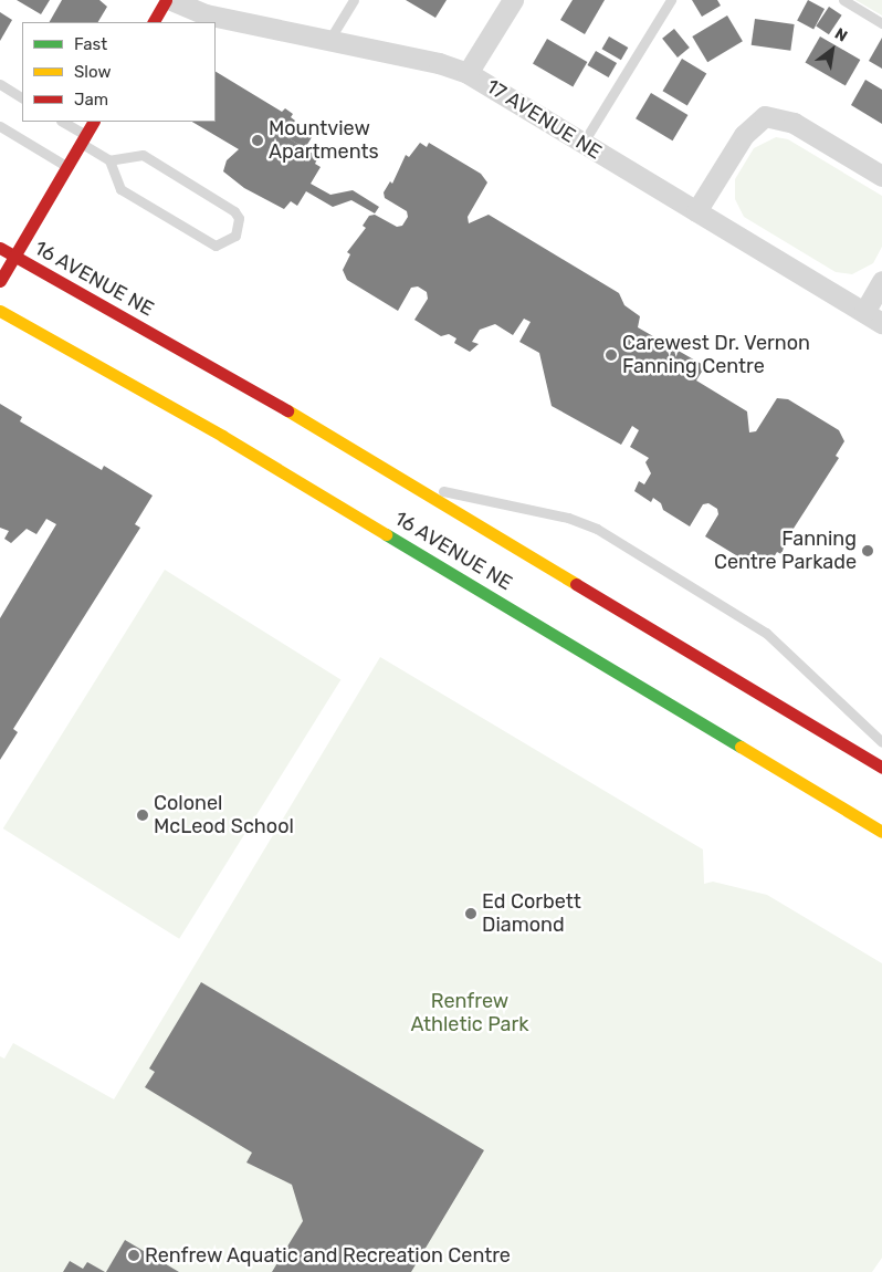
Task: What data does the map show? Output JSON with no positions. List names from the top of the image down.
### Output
{
  "streets": {
    "main road": ["16 AVENUE NE"],
    "street": ["17 AVENUE NE"]
  },
  "parks": ["Renfrew Athletic Park"],
  "places": [
    "Mountview Apartments",
    "Carewest Dr. Vernon Fanning Centre",
    "Fanning Centre Parkade",
    "Colonel McLeod School",
    "Ed Corbett Diamond",
    "Renfrew Aquatic and Recreation Centre"
  ],
  "legend": ["Fast", "Slow", "Jam"],
  "north": "top right"
}
